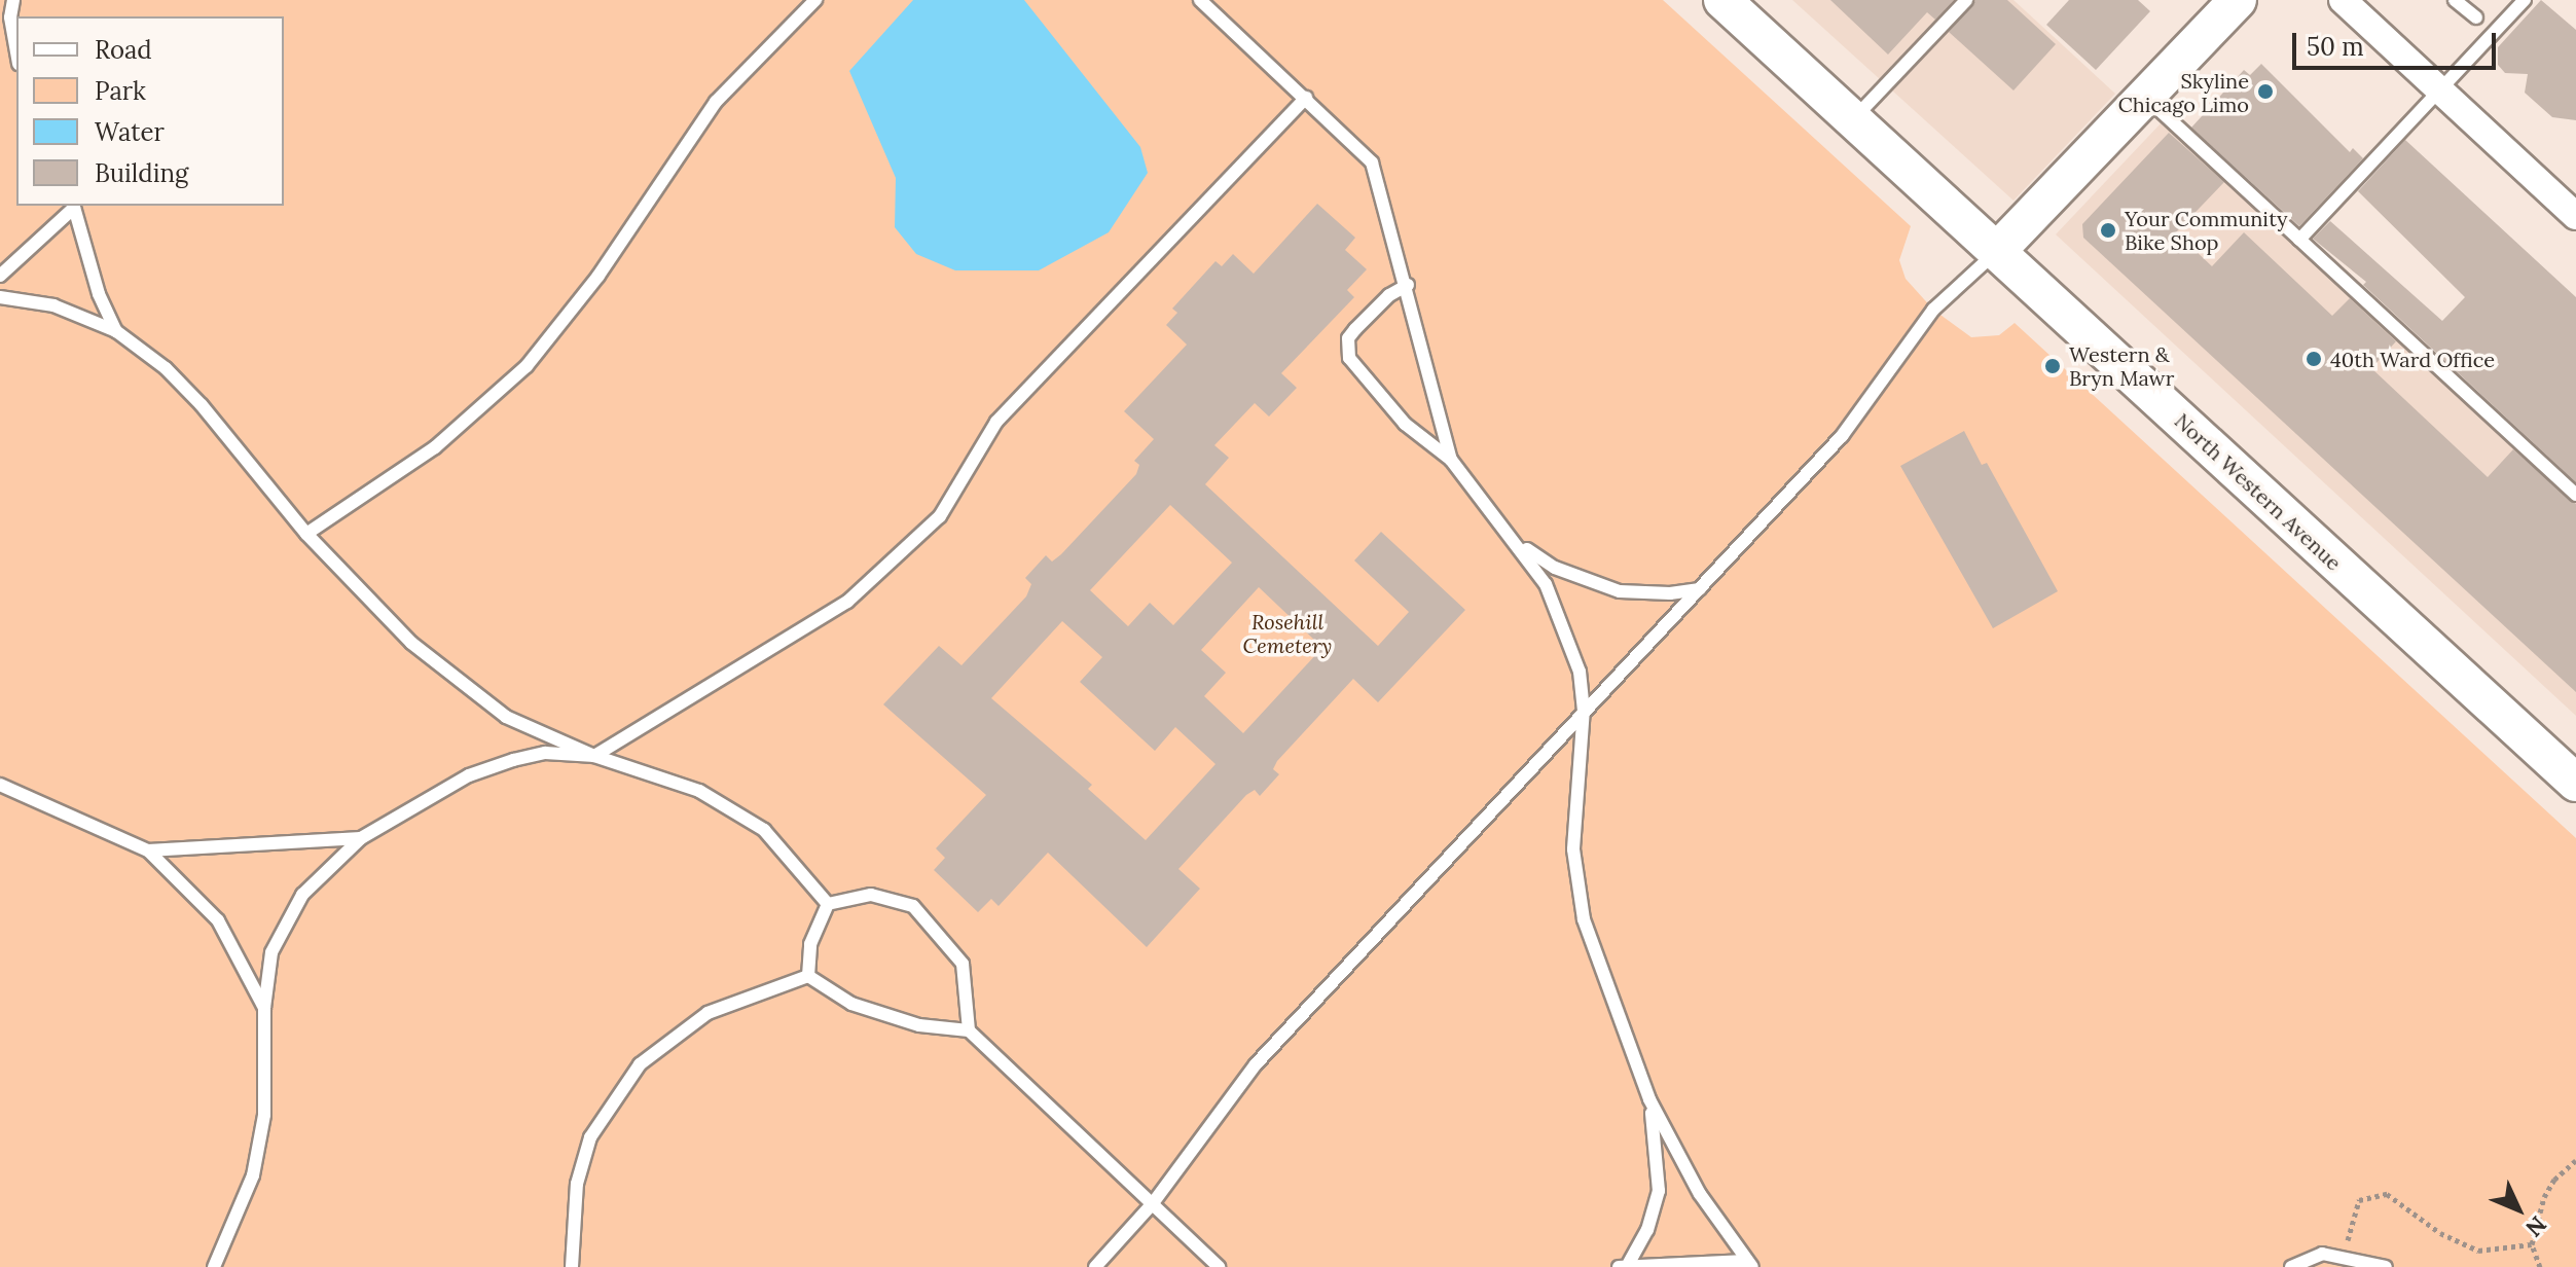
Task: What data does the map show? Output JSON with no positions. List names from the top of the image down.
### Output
{
  "streets": {
    "main road": ["North Western Avenue"]
  },
  "parks": ["Rosehill Cemetery"],
  "places": [
    "Skyline Chicago Limo",
    "Your Community Bike Shop",
    "40th Ward Office",
    "Western & Bryn Mawr"
  ],
  "legend": [
    "Road",
    "Park",
    "Water",
    "Building"
  ],
  "scale_bar": "50 m",
  "north": "bottom right"
}
